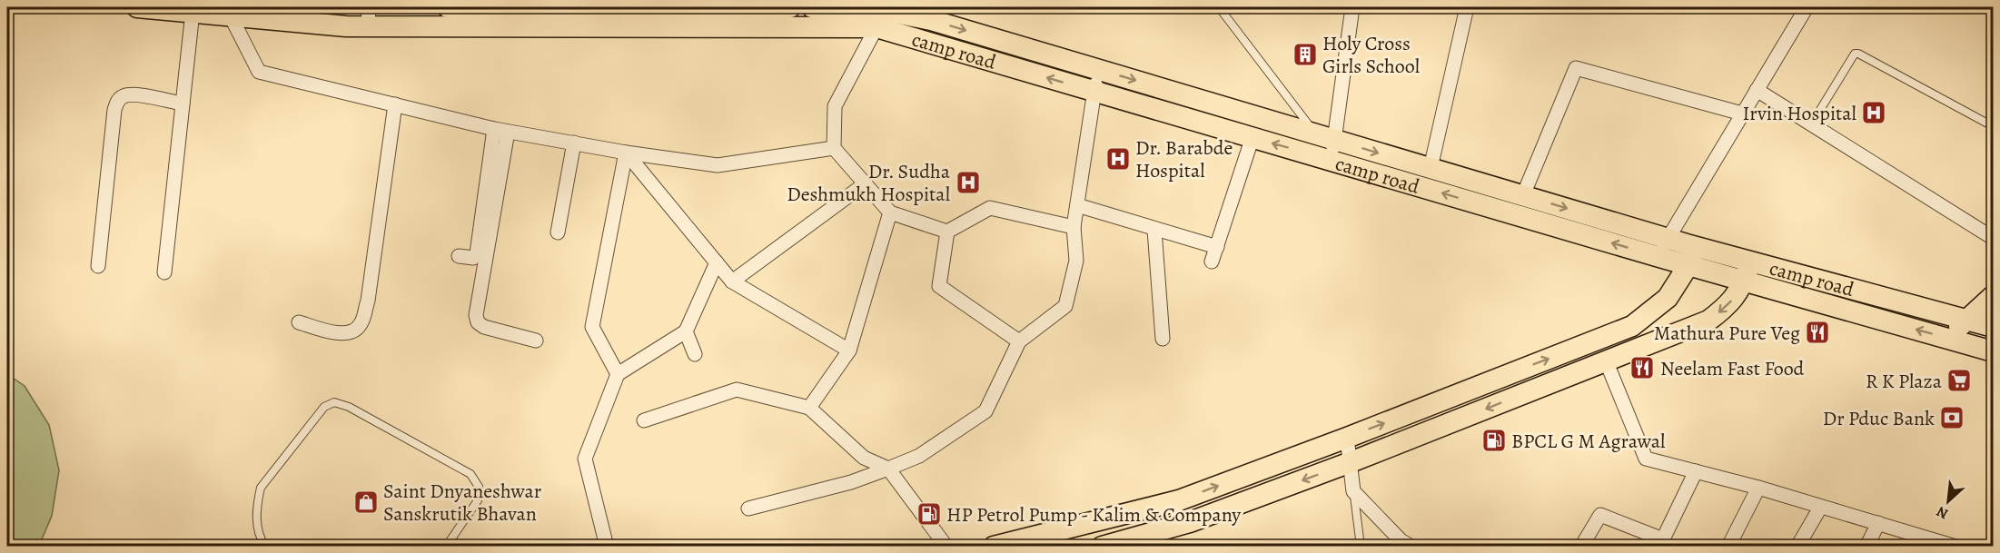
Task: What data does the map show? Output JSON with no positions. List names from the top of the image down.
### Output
{
  "streets": {
    "main road": ["camp road"]
  },
  "places": {
    "building": ["Holy Cross Girls School"],
    "hospital": ["Irvin Hospital", "Dr. Barabde Hospital", "Dr. Sudha Deshmukh Hospital"],
    "restaurant": ["Mathura Pure Veg", "Neelam Fast Food"],
    "supermarket": ["R K Plaza"],
    "bank": ["Dr Pduc Bank"],
    "fuel station": ["BPCL G M Agrawal", "HP Petrol Pump - Kalim & Company"],
    "shop": ["Saint Dnyaneshwar Sanskrutik Bhavan"]
  },
  "north": "bottom left"
}
